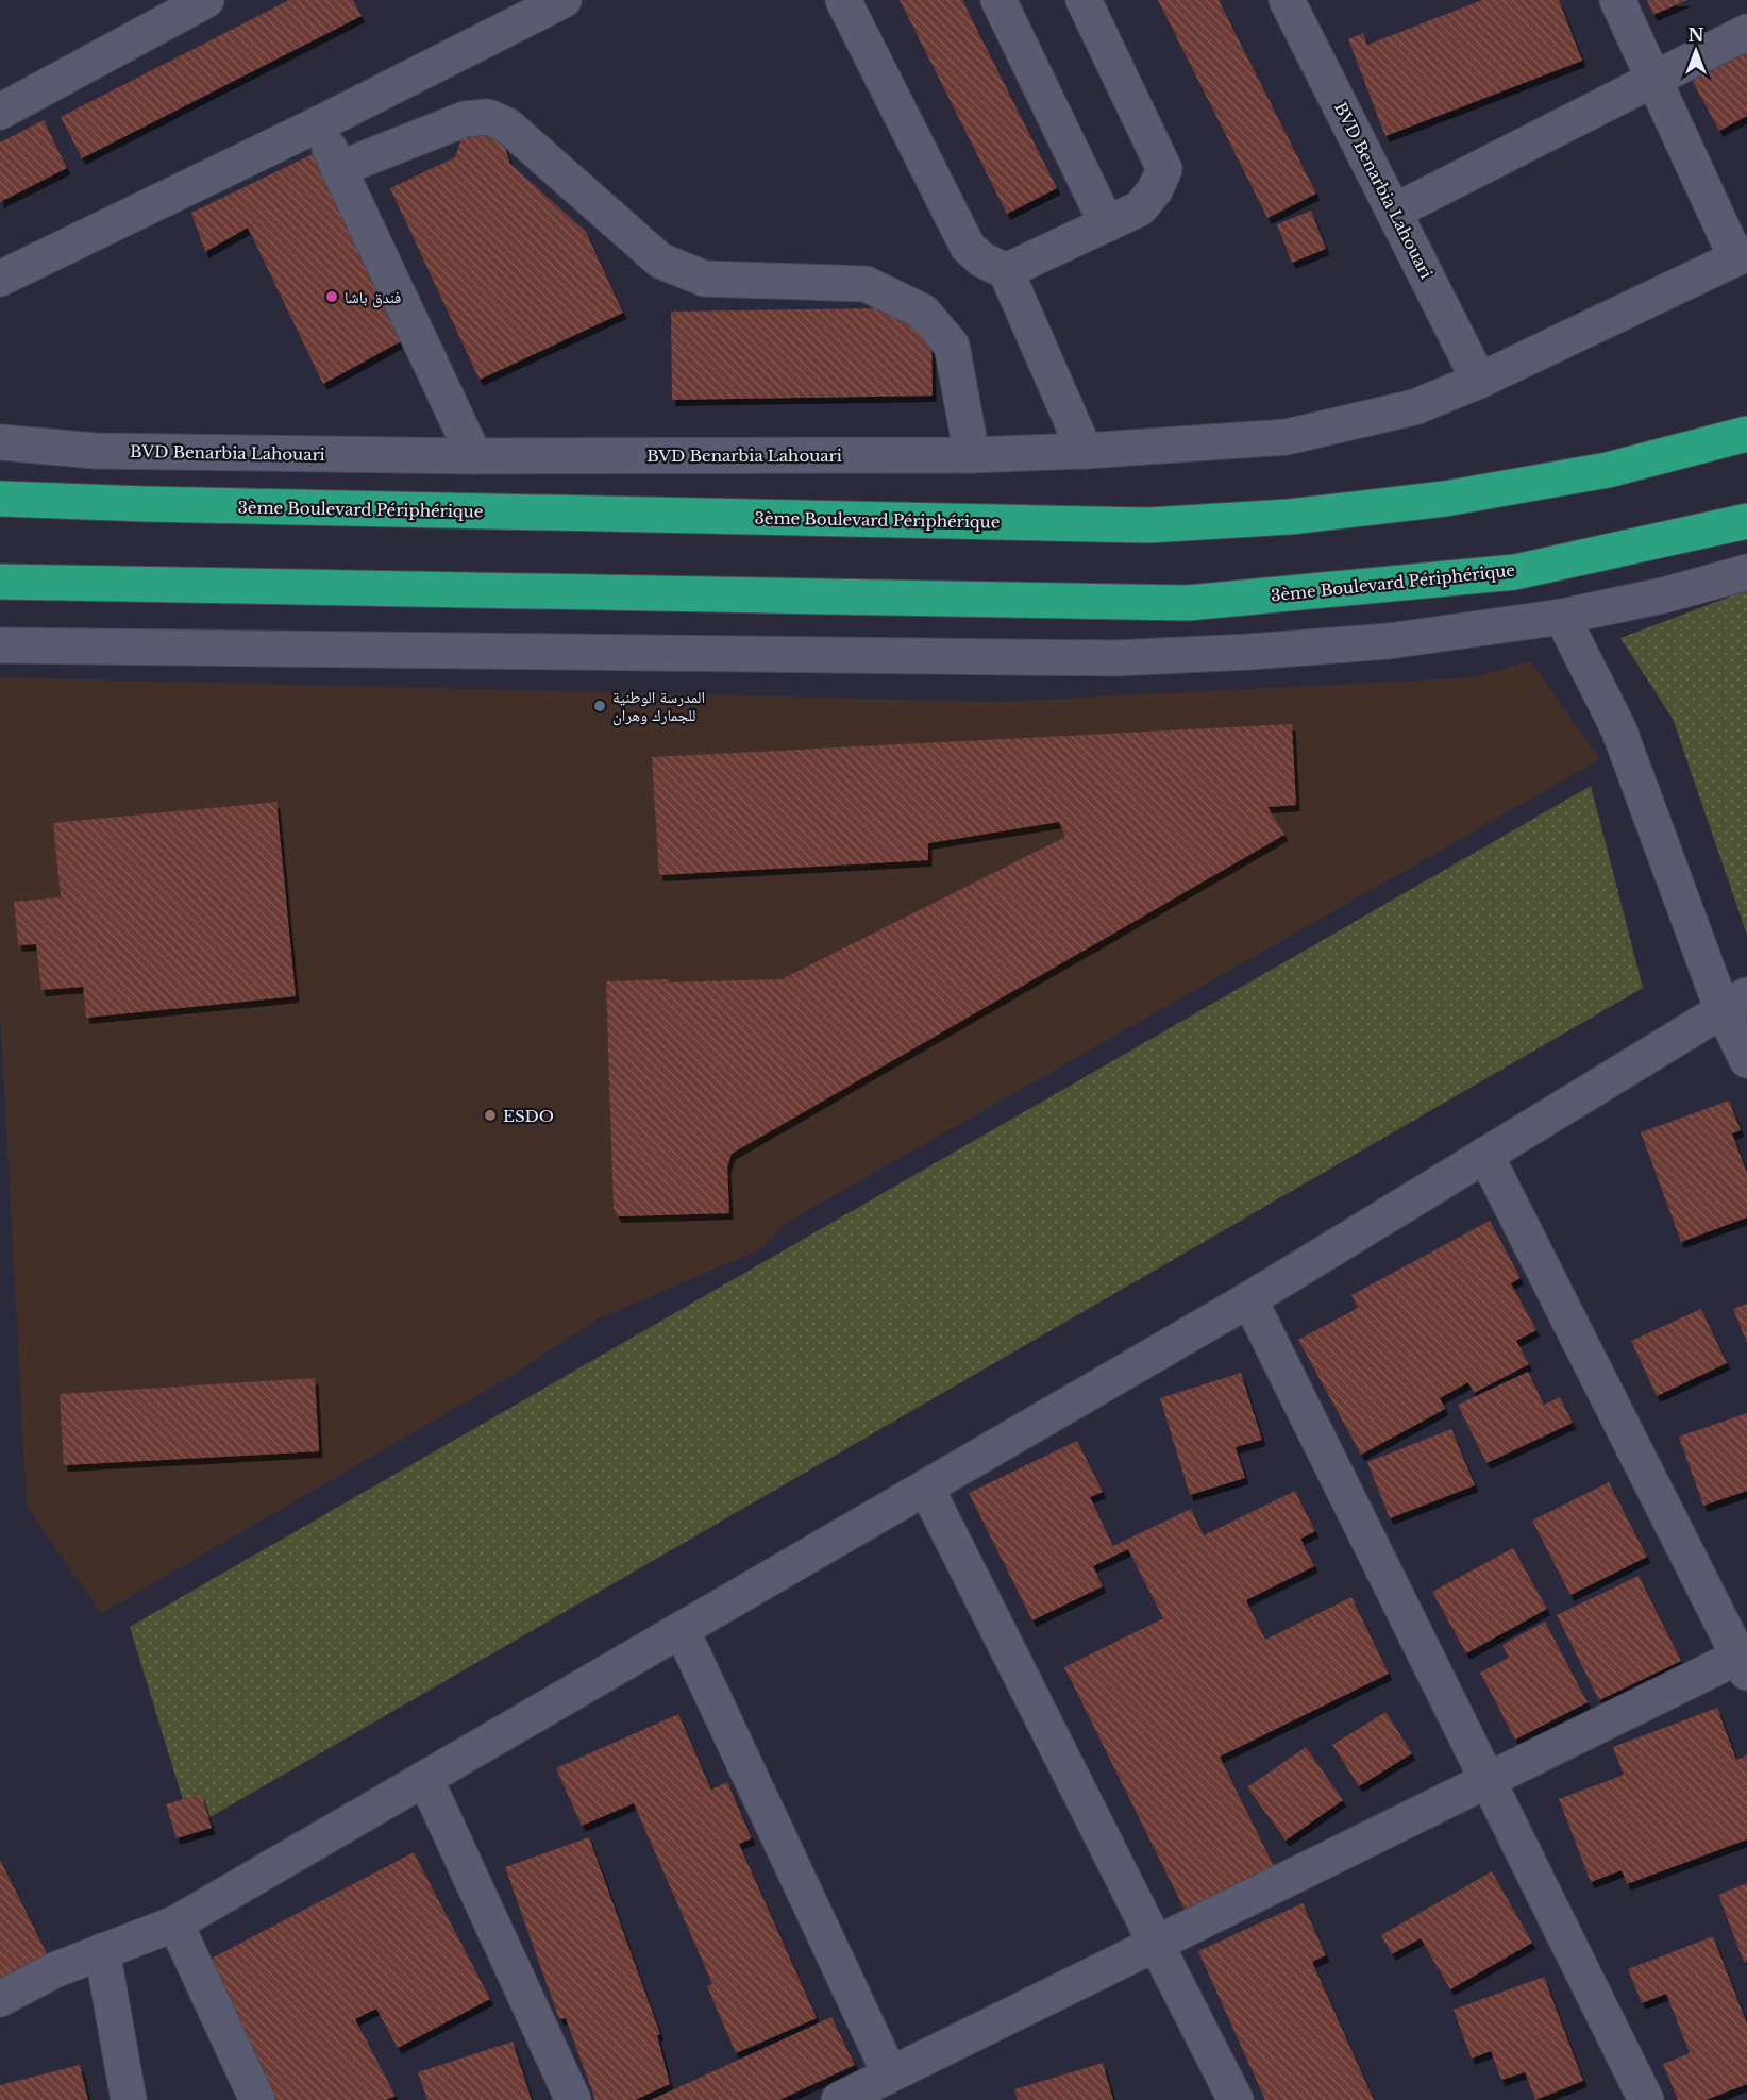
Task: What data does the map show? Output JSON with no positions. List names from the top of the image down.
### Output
{
  "streets": {
    "highway": ["3ème Boulevard Périphérique"],
    "street": ["BVD Benarbia Lahouari"]
  },
  "places": ["فندق باشا", "المدرسة الوطنية للجمارك وهران", "ESDO"],
  "north": "top"
}
